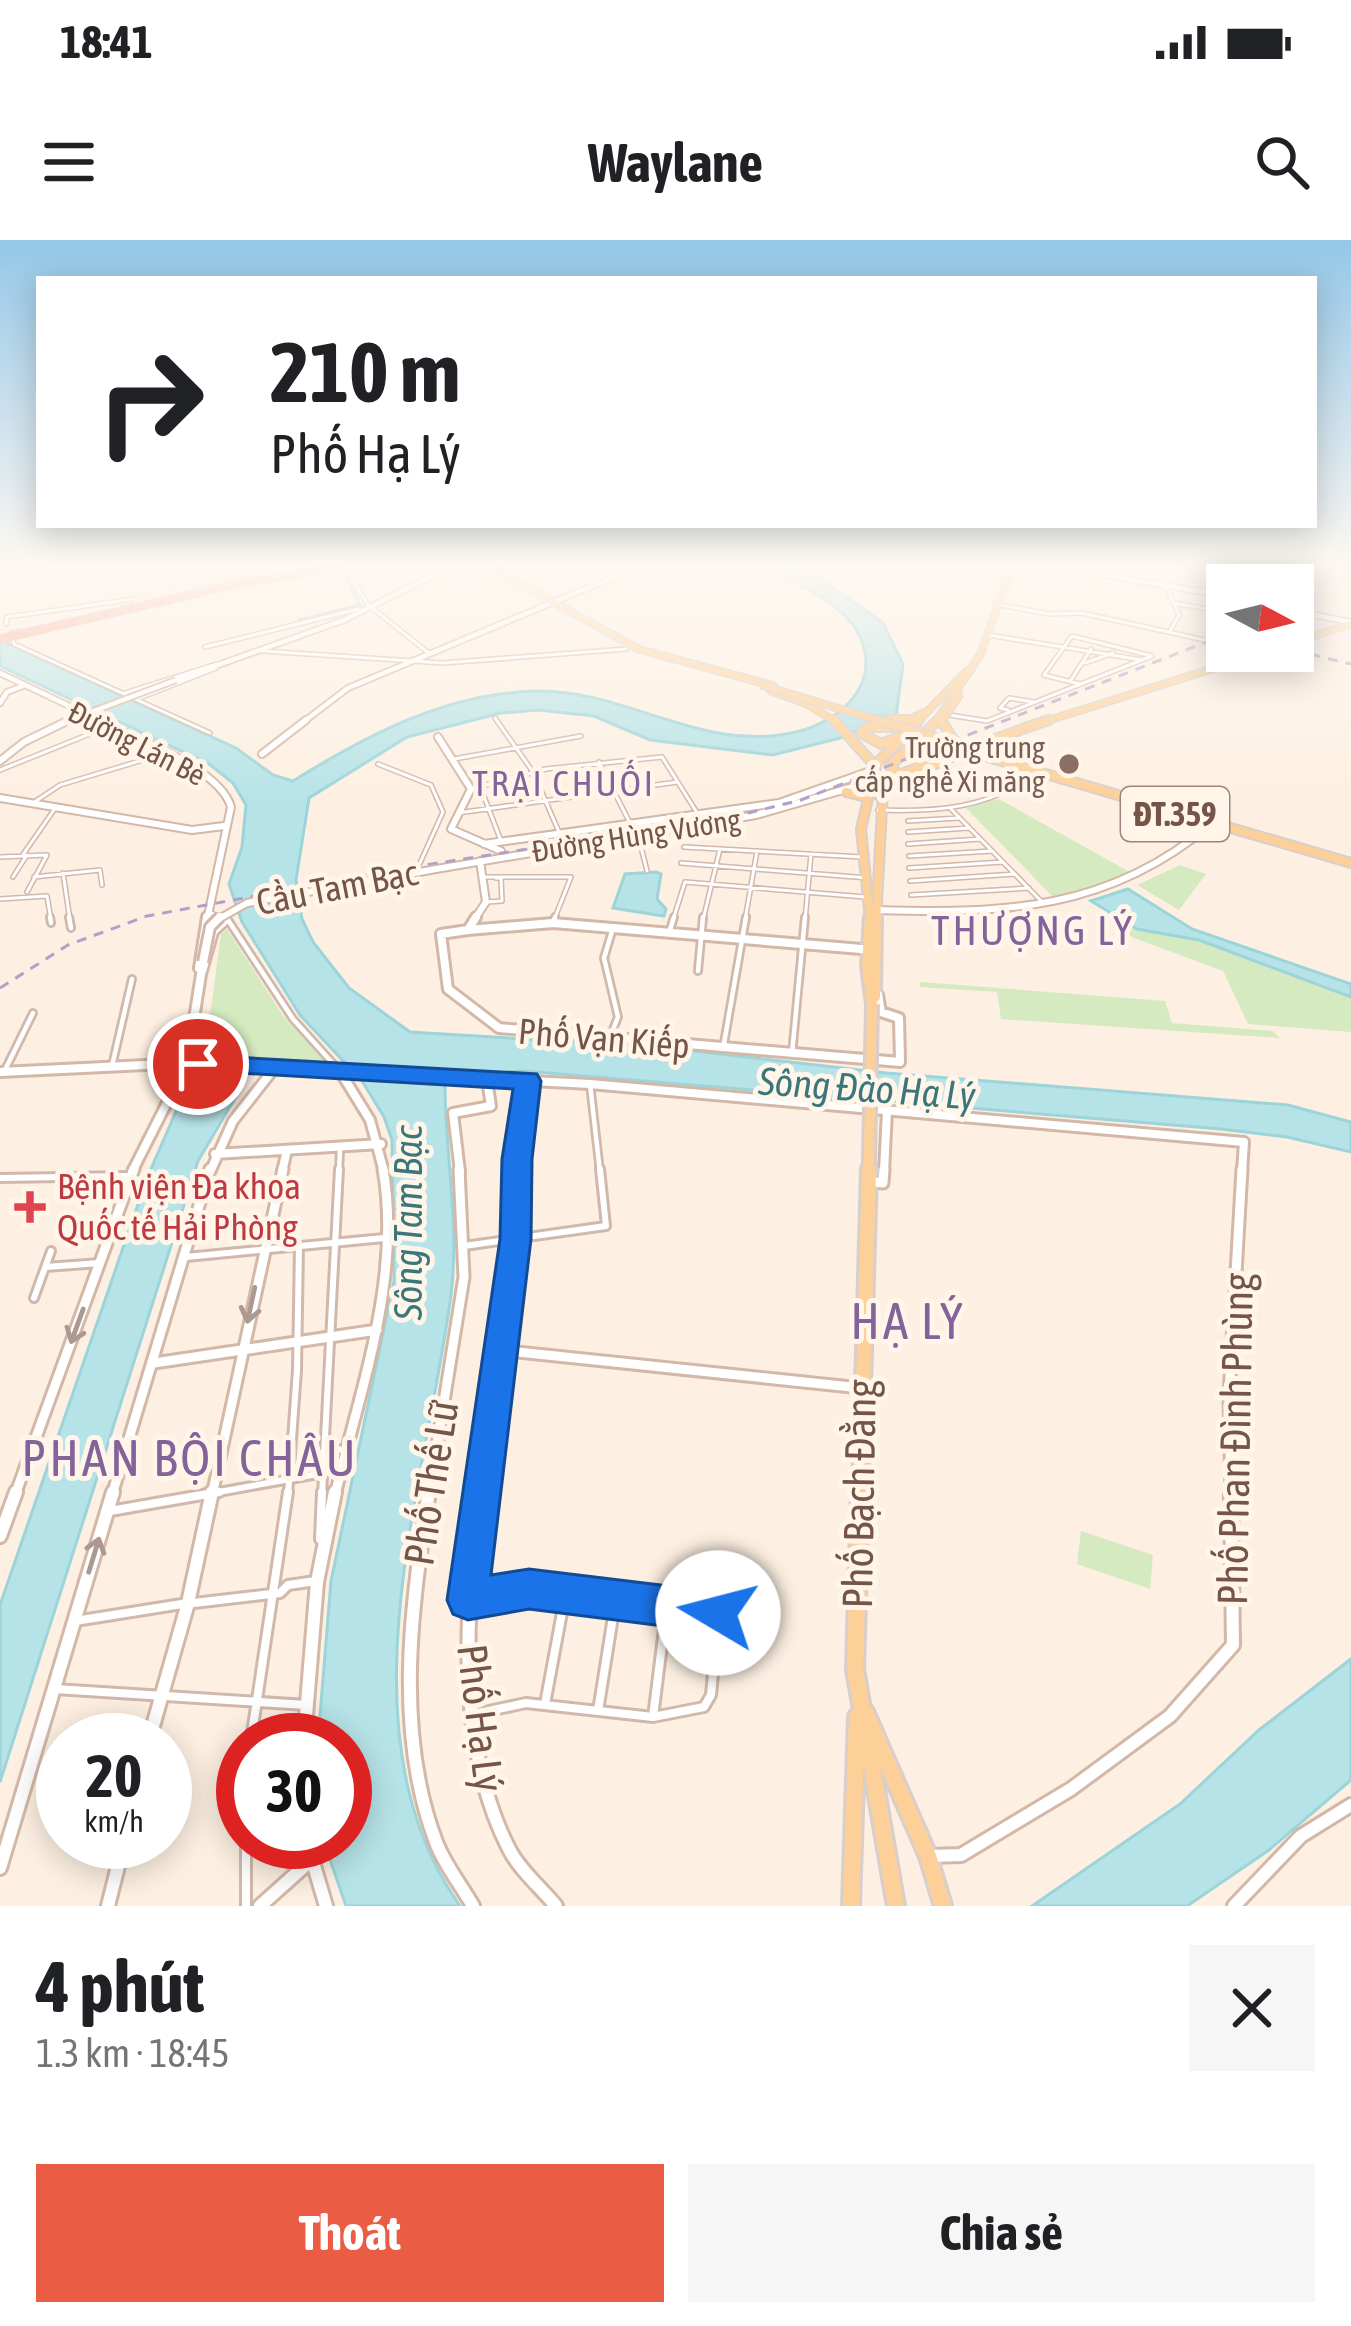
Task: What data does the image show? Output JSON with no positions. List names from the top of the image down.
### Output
{
  "streets": {
    "main road": ["ĐT.359", "Đường Hùng Vương", "Phố Bạch Đằng"],
    "street": [
      "Đường Lán Bè",
      "Cầu Tam Bạc",
      "Phố Vạn Kiếp",
      "Phố Phan Đình Phùng",
      "Phố Thế Lữ",
      "Phố Hạ Lý"
    ]
  },
  "crossings": [
    ["Đường Lán Bè", "Cầu Tam Bạc"],
    ["ĐT.359", "Đường Hùng Vương"],
    ["Đường Hùng Vương", "Cầu Tam Bạc"],
    ["Đường Hùng Vương", "Phố Bạch Đằng"],
    ["Phố Vạn Kiếp", "Phố Bạch Đằng"],
    ["Phố Phan Đình Phùng", "Phố Bạch Đằng"]
  ],
  "districts": [
    "TRẠI CHUỐI",
    "THƯỢNG LÝ",
    "HẠ LÝ",
    "PHAN BỘI CHÂU"
  ],
  "water": ["Sông Đào Hạ Lý", "Sông Tam Bạc"],
  "places": {
    "other": ["Trường trung cấp nghề Xi măng"],
    "health": ["Bệnh viện Đa khoa Quốc tế Hải Phòng"]
  },
  "north": "right",
  "page": {
    "status": "18:41",
    "header": "Waylane",
    "turn": ["210 m", "Phố Hạ Lý"],
    "speed": "20 km/h",
    "limit": "30",
    "heading": ["4 phút", "1.3 km · 18:45"],
    "buttons": ["Thoát", "Chia sẻ"]
  }
}
